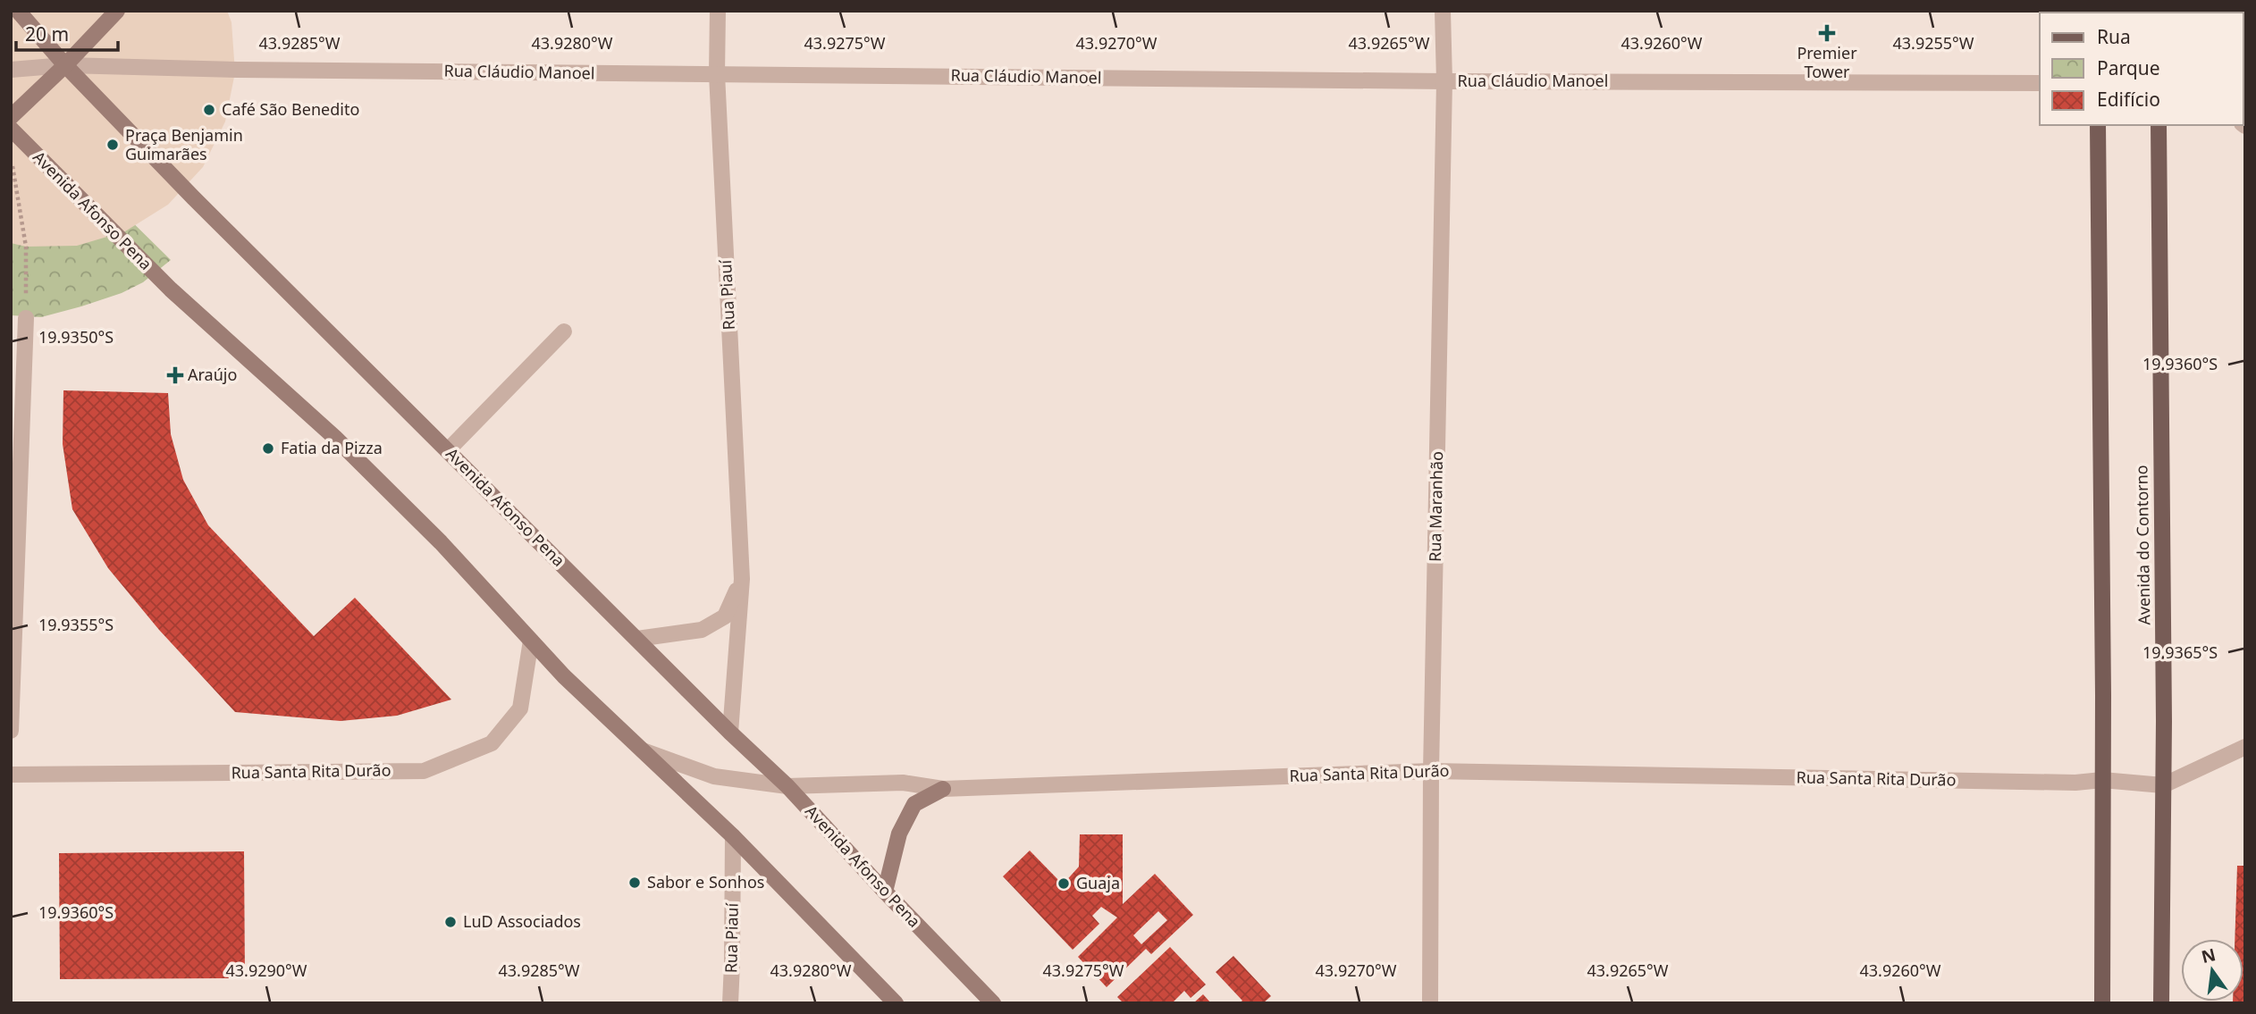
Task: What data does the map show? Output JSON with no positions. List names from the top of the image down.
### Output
{
  "streets": {
    "main road": ["Avenida Afonso Pena", "Avenida do Contorno"],
    "street": [
      "Rua Cláudio Manoel",
      "Rua Piauí",
      "Rua Maranhão",
      "Rua Santa Rita Durão"
    ]
  },
  "crossings": [
    ["Rua Cláudio Manoel", "Avenida Afonso Pena"],
    ["Rua Cláudio Manoel", "Rua Piauí"],
    ["Rua Cláudio Manoel", "Rua Maranhão"],
    ["Avenida Afonso Pena", "Rua Piauí"],
    ["Avenida Afonso Pena", "Rua Santa Rita Durão"],
    ["Rua Maranhão", "Rua Santa Rita Durão"],
    ["Avenida do Contorno", "Rua Santa Rita Durão"]
  ],
  "places": {
    "health": ["Premier Tower", "Araújo"],
    "other": [
      "Café São Benedito",
      "Praça Benjamin Guimarães",
      "Fatia da Pizza",
      "Sabor e Sonhos",
      "Guaja",
      "LuD Associados"
    ]
  },
  "legend": ["Rua", "Parque", "Edifício"],
  "scale_bar": "20 m",
  "north": "top",
  "coordinates": [
    "43.9285°W",
    "43.9280°W",
    "43.9275°W",
    "43.9270°W",
    "43.9265°W",
    "43.9260°W",
    "43.9255°W",
    "19.9350°S",
    "19.9360°S",
    "19.9355°S",
    "19.9365°S",
    "43.9290°W"
  ]
}
